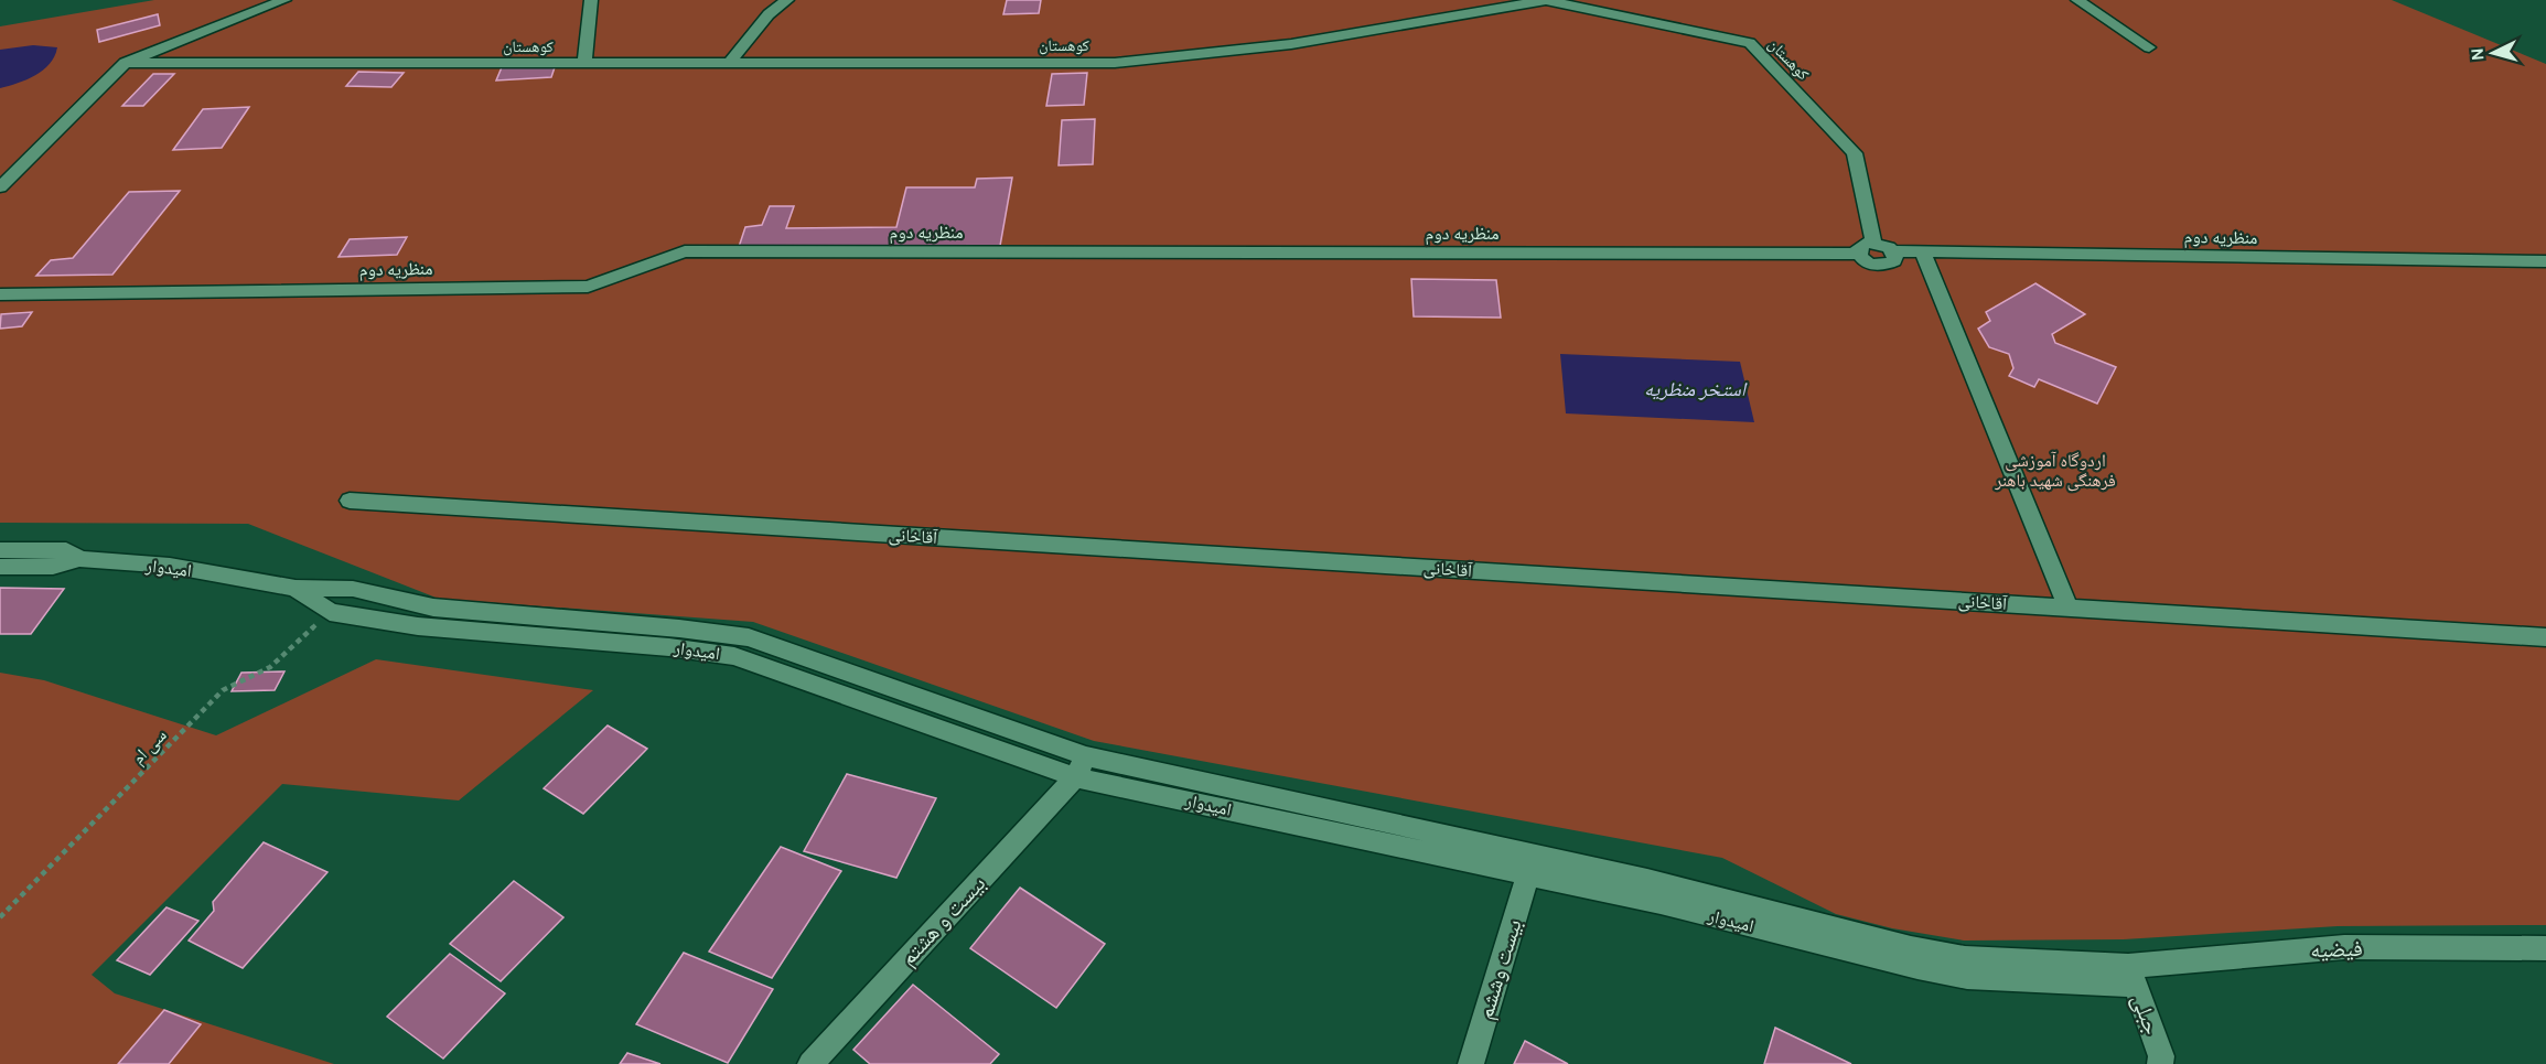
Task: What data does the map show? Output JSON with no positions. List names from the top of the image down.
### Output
{
  "streets": {
    "street": [
      "کوهستان",
      "منظریه دوم",
      "آقاخانی",
      "امیدوار",
      "بیست و هشتم",
      "فیضیه",
      "بیست وششم",
      "جبلی"
    ],
    "path": ["سی ام"]
  },
  "crossings": [
    ["امیدوار", "سی ام"],
    ["امیدوار", "بیست و هشتم"],
    ["امیدوار", "فیضیه"],
    ["امیدوار", "بیست وششم"],
    ["امیدوار", "جبلی"],
    ["فیضیه", "جبلی"]
  ],
  "water": ["استخر منظریه"],
  "parks": ["اردوگاه آموزشی فرهنگی شهید باهنر"],
  "north": "left"
}
